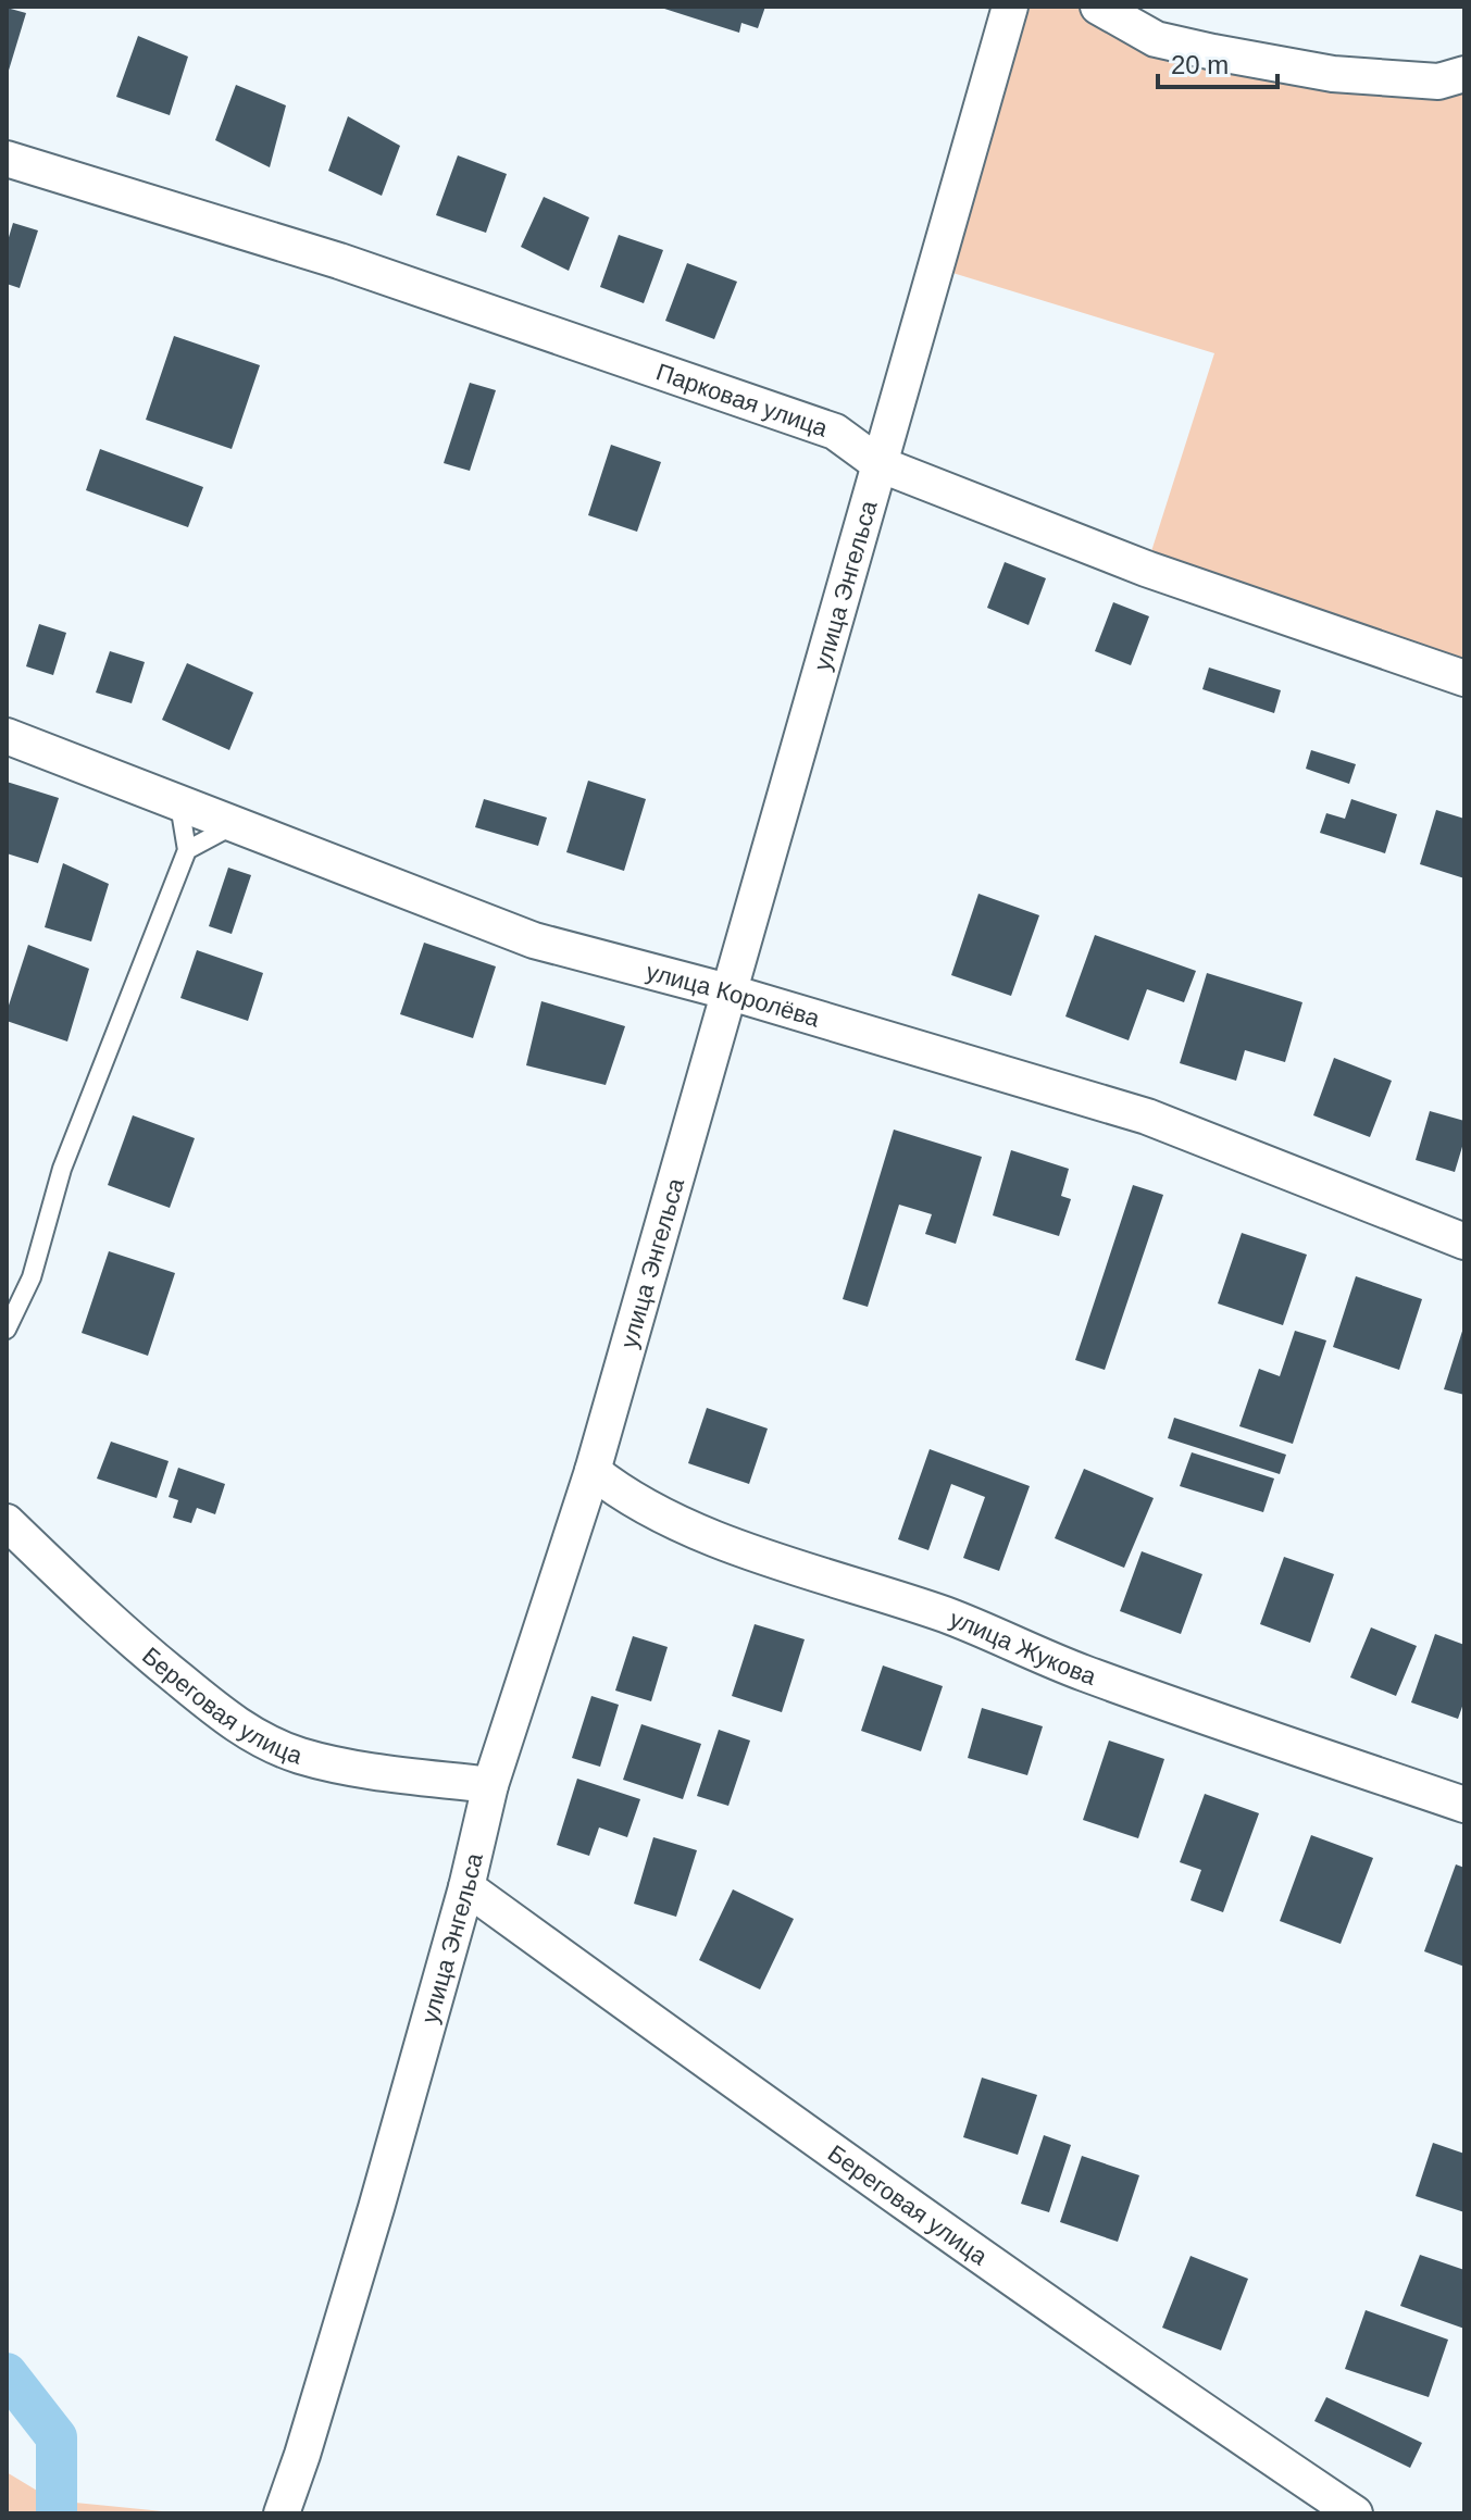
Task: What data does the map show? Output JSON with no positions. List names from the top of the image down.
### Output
{
  "streets": {
    "street": [
      "Парковая улица",
      "улица Энгельса",
      "улица Королёва",
      "улица Жукова",
      "Береговая улица"
    ]
  },
  "crossings": [
    ["Парковая улица", "улица Энгельса"],
    ["улица Энгельса", "улица Королёва"],
    ["улица Энгельса", "улица Жукова"],
    ["улица Энгельса", "Береговая улица"]
  ],
  "scale_bar": "20 m"
}
